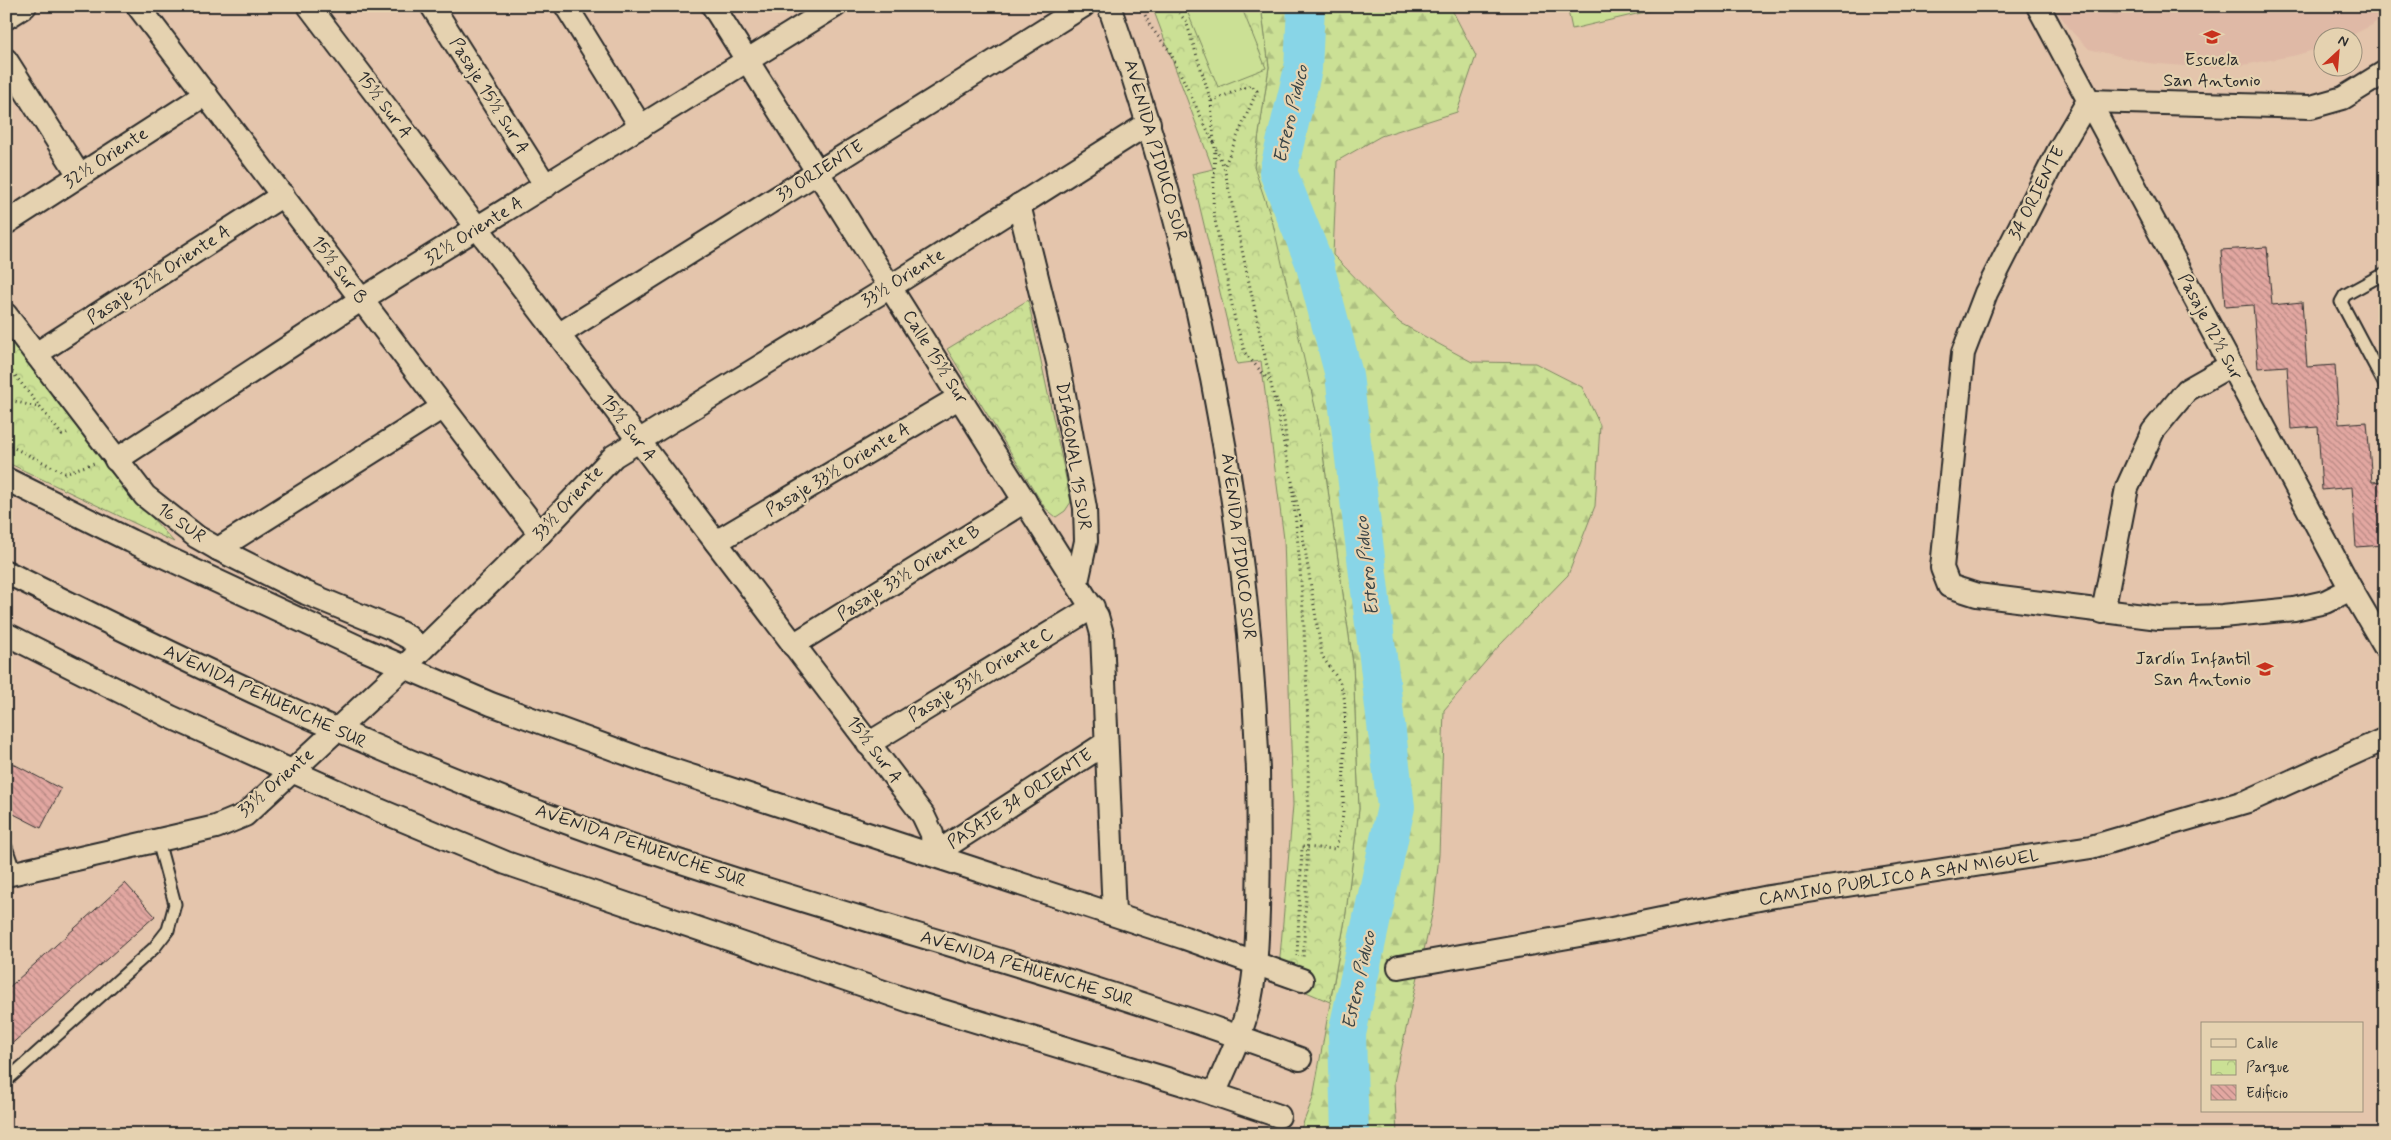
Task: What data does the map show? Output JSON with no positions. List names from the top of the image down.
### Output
{
  "streets": {
    "street": [
      "Pasaje 15½ Sur A",
      "15½ Sur A",
      "AVENIDA PIDUCO SUR",
      "32½ Oriente",
      "33 ORIENTE",
      "34 ORIENTE",
      "32½ Oriente A",
      "15½ Sur B",
      "Pasaje 32½ Oriente A",
      "33½ Oriente",
      "Pasaje 12½ Sur",
      "Calle 15½ Sur",
      "DIAGONAL 15 SUR",
      "Pasaje 33½ Oriente A",
      "16 SUR",
      "Pasaje 33½ Oriente B",
      "Pasaje 33½ Oriente C",
      "AVENIDA PEHUENCHE SUR",
      "PASAJE 34 ORIENTE",
      "CAMINO PUBLICO A SAN MIGUEL"
    ]
  },
  "crossings": [
    ["Pasaje 15½ Sur A", "32½ Oriente A"],
    ["15½ Sur A", "33 ORIENTE"],
    ["15½ Sur A", "32½ Oriente A"],
    ["15½ Sur A", "33½ Oriente"],
    ["15½ Sur A", "Pasaje 33½ Oriente A"],
    ["15½ Sur A", "Pasaje 33½ Oriente B"],
    ["15½ Sur A", "Pasaje 33½ Oriente C"],
    ["15½ Sur A", "PASAJE 34 ORIENTE"],
    ["AVENIDA PIDUCO SUR", "33½ Oriente"],
    ["AVENIDA PIDUCO SUR", "AVENIDA PEHUENCHE SUR"],
    ["32½ Oriente", "15½ Sur B"],
    ["33 ORIENTE", "Calle 15½ Sur"],
    ["34 ORIENTE", "Pasaje 12½ Sur"],
    ["32½ Oriente A", "15½ Sur B"],
    ["32½ Oriente A", "Calle 15½ Sur"],
    ["32½ Oriente A", "16 SUR"],
    ["15½ Sur B", "Pasaje 32½ Oriente A"],
    ["15½ Sur B", "33½ Oriente"],
    ["Pasaje 32½ Oriente A", "16 SUR"],
    ["33½ Oriente", "Calle 15½ Sur"],
    ["33½ Oriente", "DIAGONAL 15 SUR"],
    ["33½ Oriente", "16 SUR"],
    ["33½ Oriente", "AVENIDA PEHUENCHE SUR"],
    ["Calle 15½ Sur", "DIAGONAL 15 SUR"],
    ["Calle 15½ Sur", "Pasaje 33½ Oriente A"],
    ["Calle 15½ Sur", "Pasaje 33½ Oriente B"]
  ],
  "water": ["Estero Piduco"],
  "places": {
    "school or university": ["Escuela San Antonio", "Jardín Infantil San Antonio"]
  },
  "legend": ["Calle", "Parque", "Edificio"],
  "north": "top right"
}
